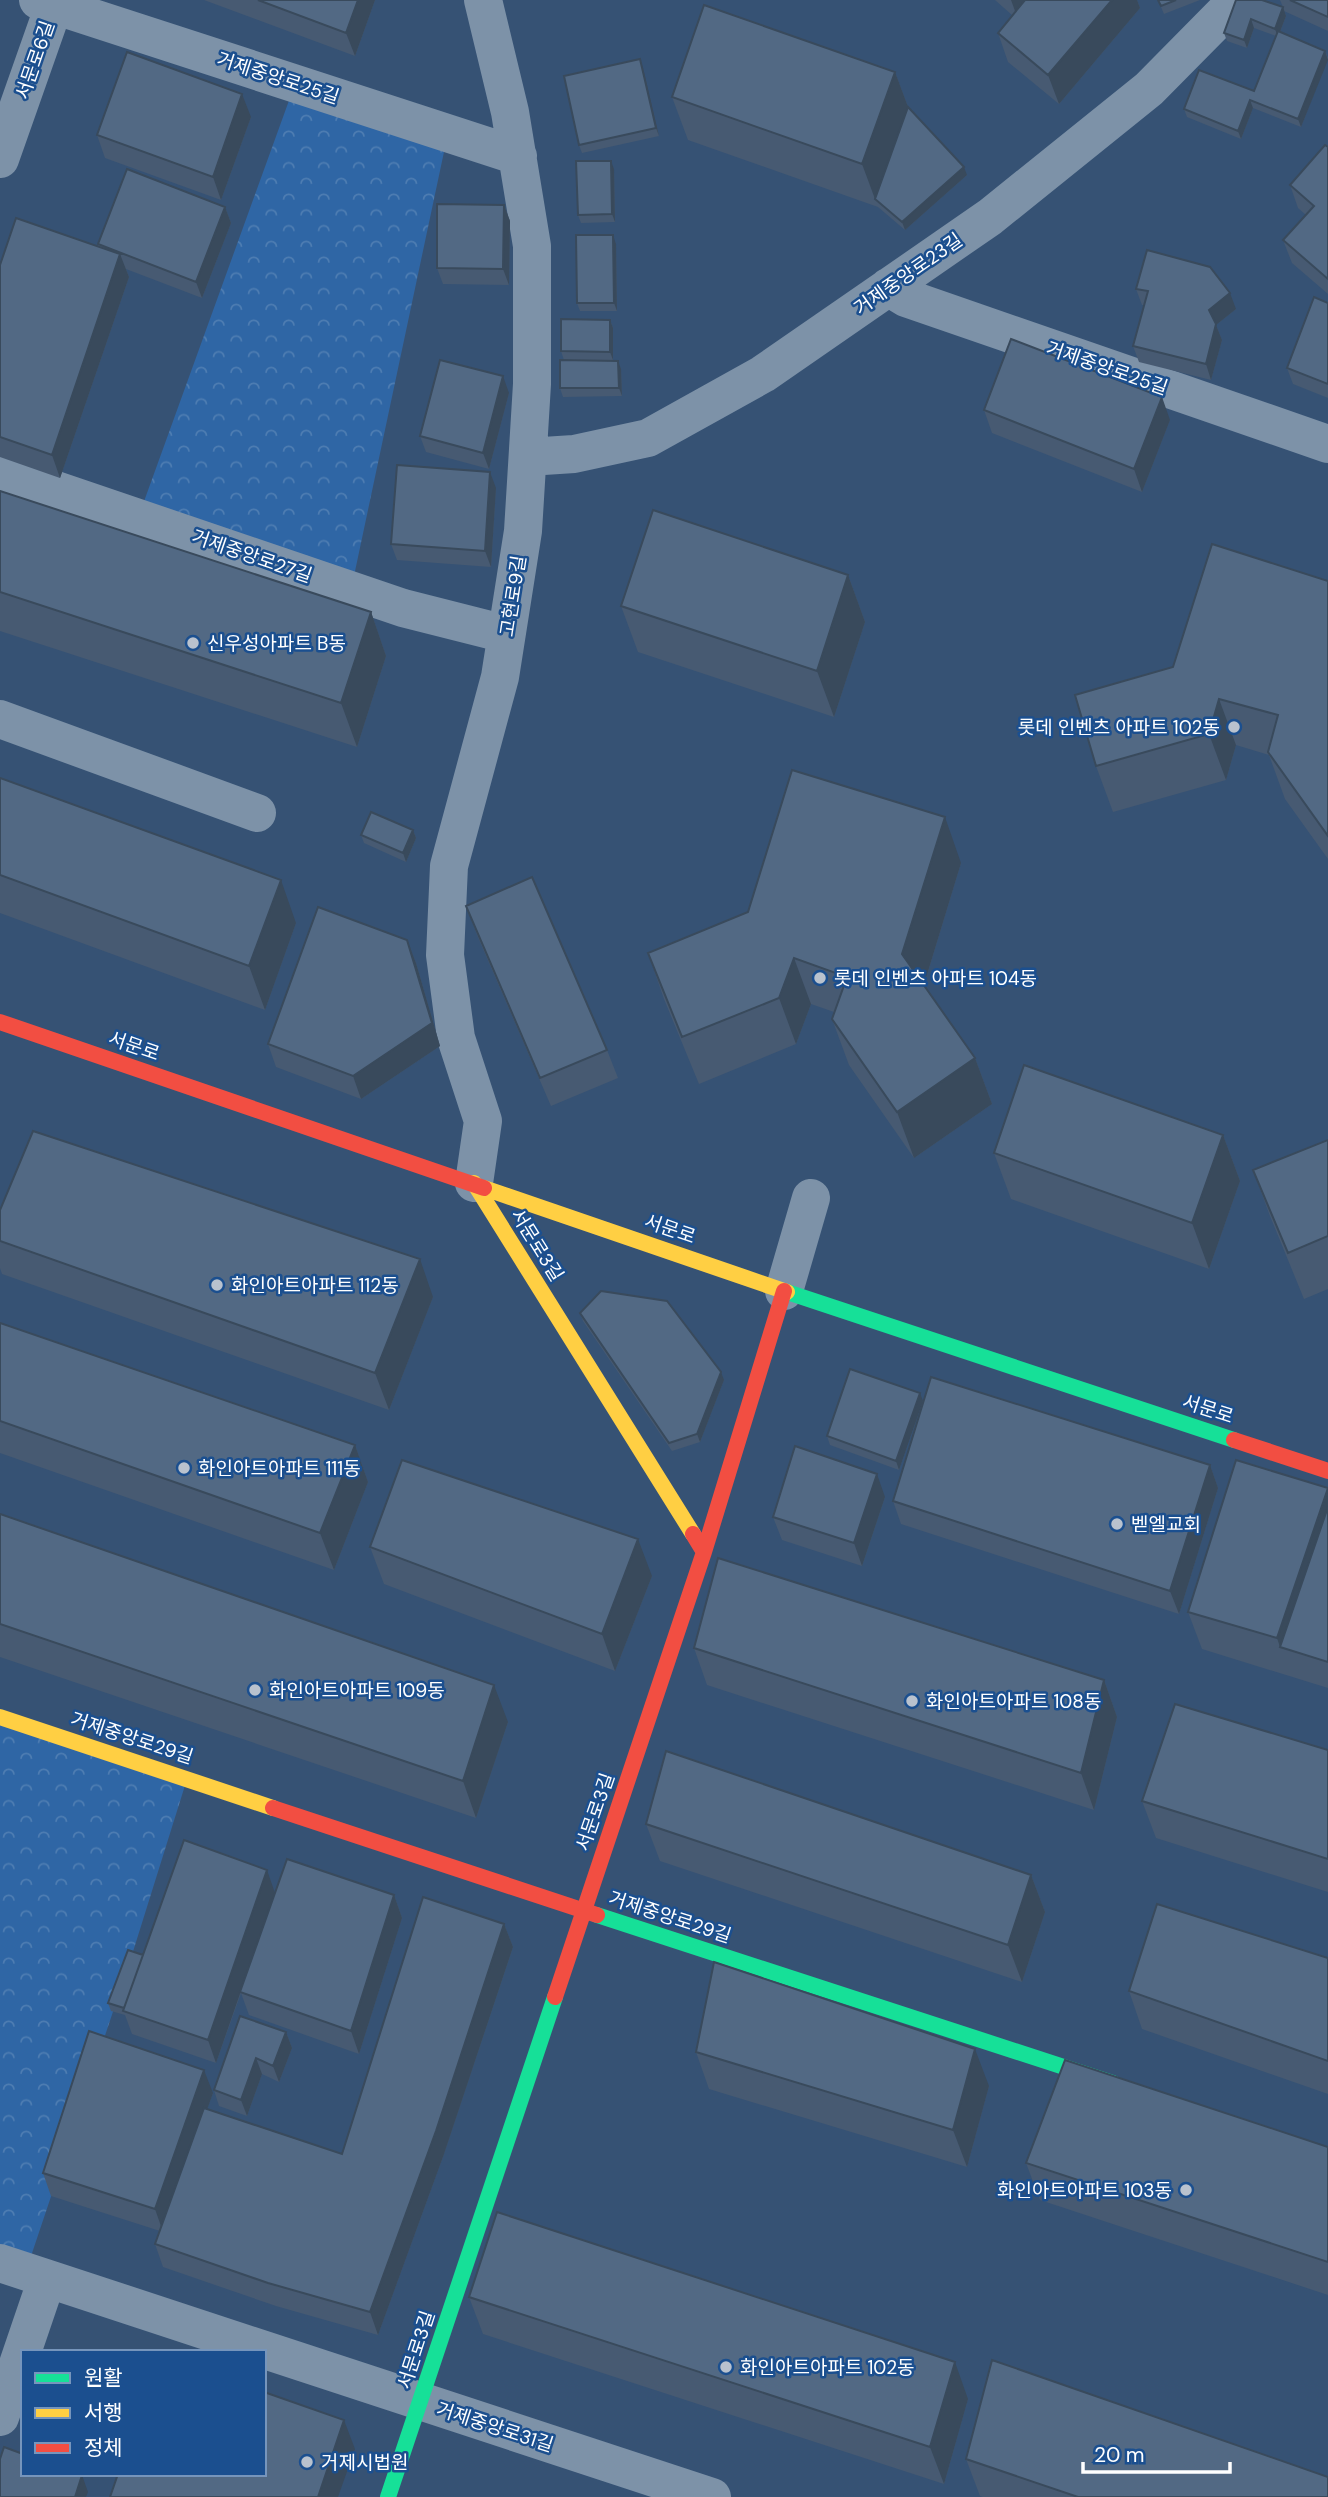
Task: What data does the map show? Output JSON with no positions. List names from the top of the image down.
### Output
{
  "streets": {
    "street": [
      "서문로6길",
      "거제중앙로25길",
      "거제중앙로23길",
      "거제중앙로27길",
      "고현로9길",
      "서문로",
      "서문로3길",
      "거제중앙로29길",
      "거제중앙로31길"
    ]
  },
  "crossings": [
    ["서문로6길", "거제중앙로25길"],
    ["거제중앙로25길", "거제중앙로23길"],
    ["거제중앙로25길", "고현로9길"],
    ["거제중앙로23길", "고현로9길"],
    ["거제중앙로27길", "고현로9길"],
    ["고현로9길", "서문로"],
    ["고현로9길", "서문로3길"],
    ["서문로", "서문로3길"],
    ["서문로3길", "거제중앙로29길"],
    ["서문로3길", "거제중앙로31길"]
  ],
  "places": [
    "신우성아파트 B동",
    "롯데 인벤츠 아파트 102동",
    "롯데 인벤츠 아파트 104동",
    "화인아트아파트 112동",
    "화인아트아파트 111동",
    "벧엘교회",
    "화인아트아파트 109동",
    "화인아트아파트 108동",
    "화인아트아파트 103동",
    "화인아트아파트 102동",
    "거제시법원"
  ],
  "legend": ["원활", "서행", "정체"],
  "scale_bar": "20 m"
}
